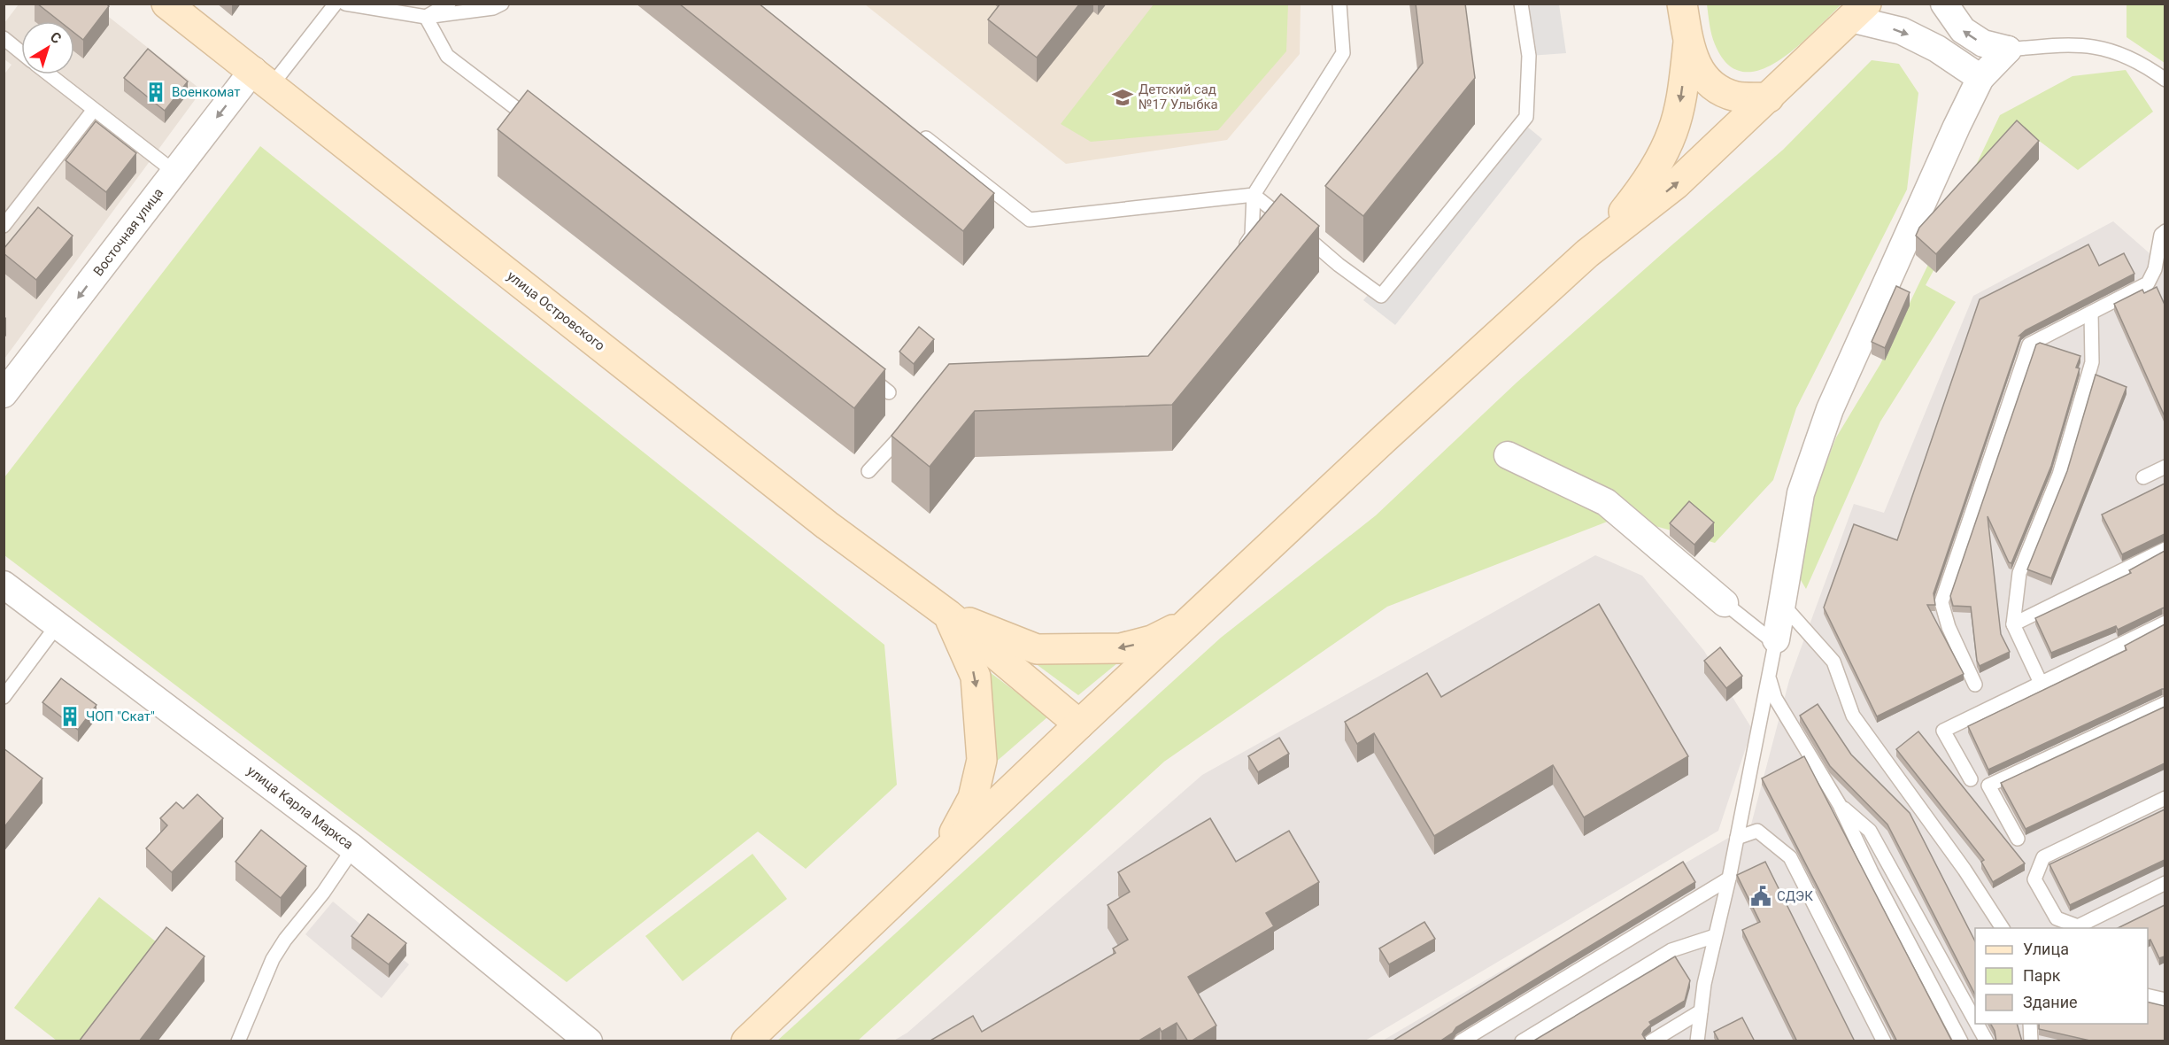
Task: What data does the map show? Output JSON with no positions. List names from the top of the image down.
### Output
{
  "streets": {
    "main road": ["улица Островского"],
    "street": ["Восточная улица", "улица Карла Маркса"]
  },
  "crossings": [
    ["Восточная улица", "улица Островского"]
  ],
  "one_way": ["Восточная улица"],
  "places": {
    "building": ["Военкомат", "ЧОП \"Скат\""],
    "school or university": ["Детский сад №17 Улыбка"],
    "public building": ["СДЭК"]
  },
  "legend": ["Улица", "Парк", "Здание"],
  "north": "top right"
}
